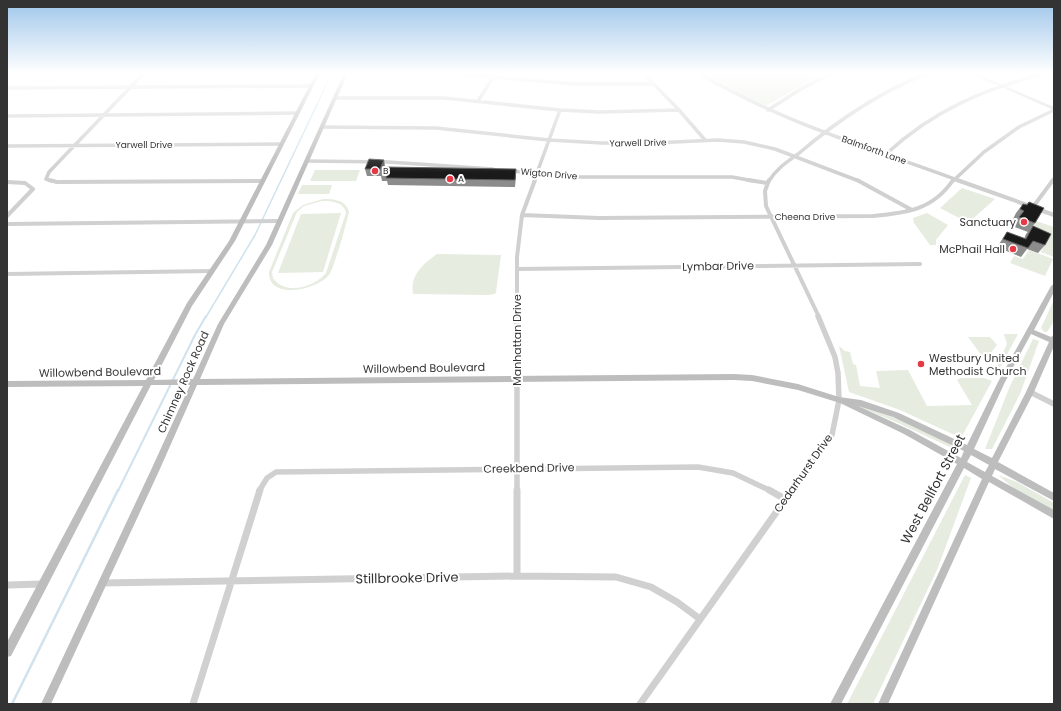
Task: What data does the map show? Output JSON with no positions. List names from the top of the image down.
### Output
{
  "streets": {
    "main road": ["Willowbend Boulevard", "Chimney Rock Road", "West Bellfort Street"],
    "street": [
      "Yarwell Drive",
      "Balmforth Lane",
      "Wigton Drive",
      "Cheena Drive",
      "Lymbar Drive",
      "Manhattan Drive",
      "Creekbend Drive",
      "Cedarhurst Drive",
      "Stillbrooke Drive"
    ]
  },
  "crossings": [
    ["Yarwell Drive", "Cheena Drive"],
    ["Yarwell Drive", "Manhattan Drive"],
    ["Yarwell Drive", "Chimney Rock Road"],
    ["Balmforth Lane", "Cheena Drive"],
    ["Wigton Drive", "Manhattan Drive"],
    ["Wigton Drive", "Cedarhurst Drive"],
    ["Cheena Drive", "Manhattan Drive"],
    ["Cheena Drive", "Cedarhurst Drive"],
    ["Lymbar Drive", "Manhattan Drive"],
    ["Lymbar Drive", "Cedarhurst Drive"],
    ["Manhattan Drive", "Willowbend Boulevard"],
    ["Manhattan Drive", "Creekbend Drive"],
    ["Manhattan Drive", "Stillbrooke Drive"],
    ["Willowbend Boulevard", "Chimney Rock Road"],
    ["Willowbend Boulevard", "Cedarhurst Drive"],
    ["Willowbend Boulevard", "West Bellfort Street"],
    ["Chimney Rock Road", "Stillbrooke Drive"],
    ["Creekbend Drive", "Cedarhurst Drive"],
    ["Creekbend Drive", "Stillbrooke Drive"],
    ["Cedarhurst Drive", "Stillbrooke Drive"]
  ],
  "places": [
    "B",
    "A",
    "Sanctuary",
    "McPhail Hall",
    "Westbury United Methodist Church"
  ]
}
